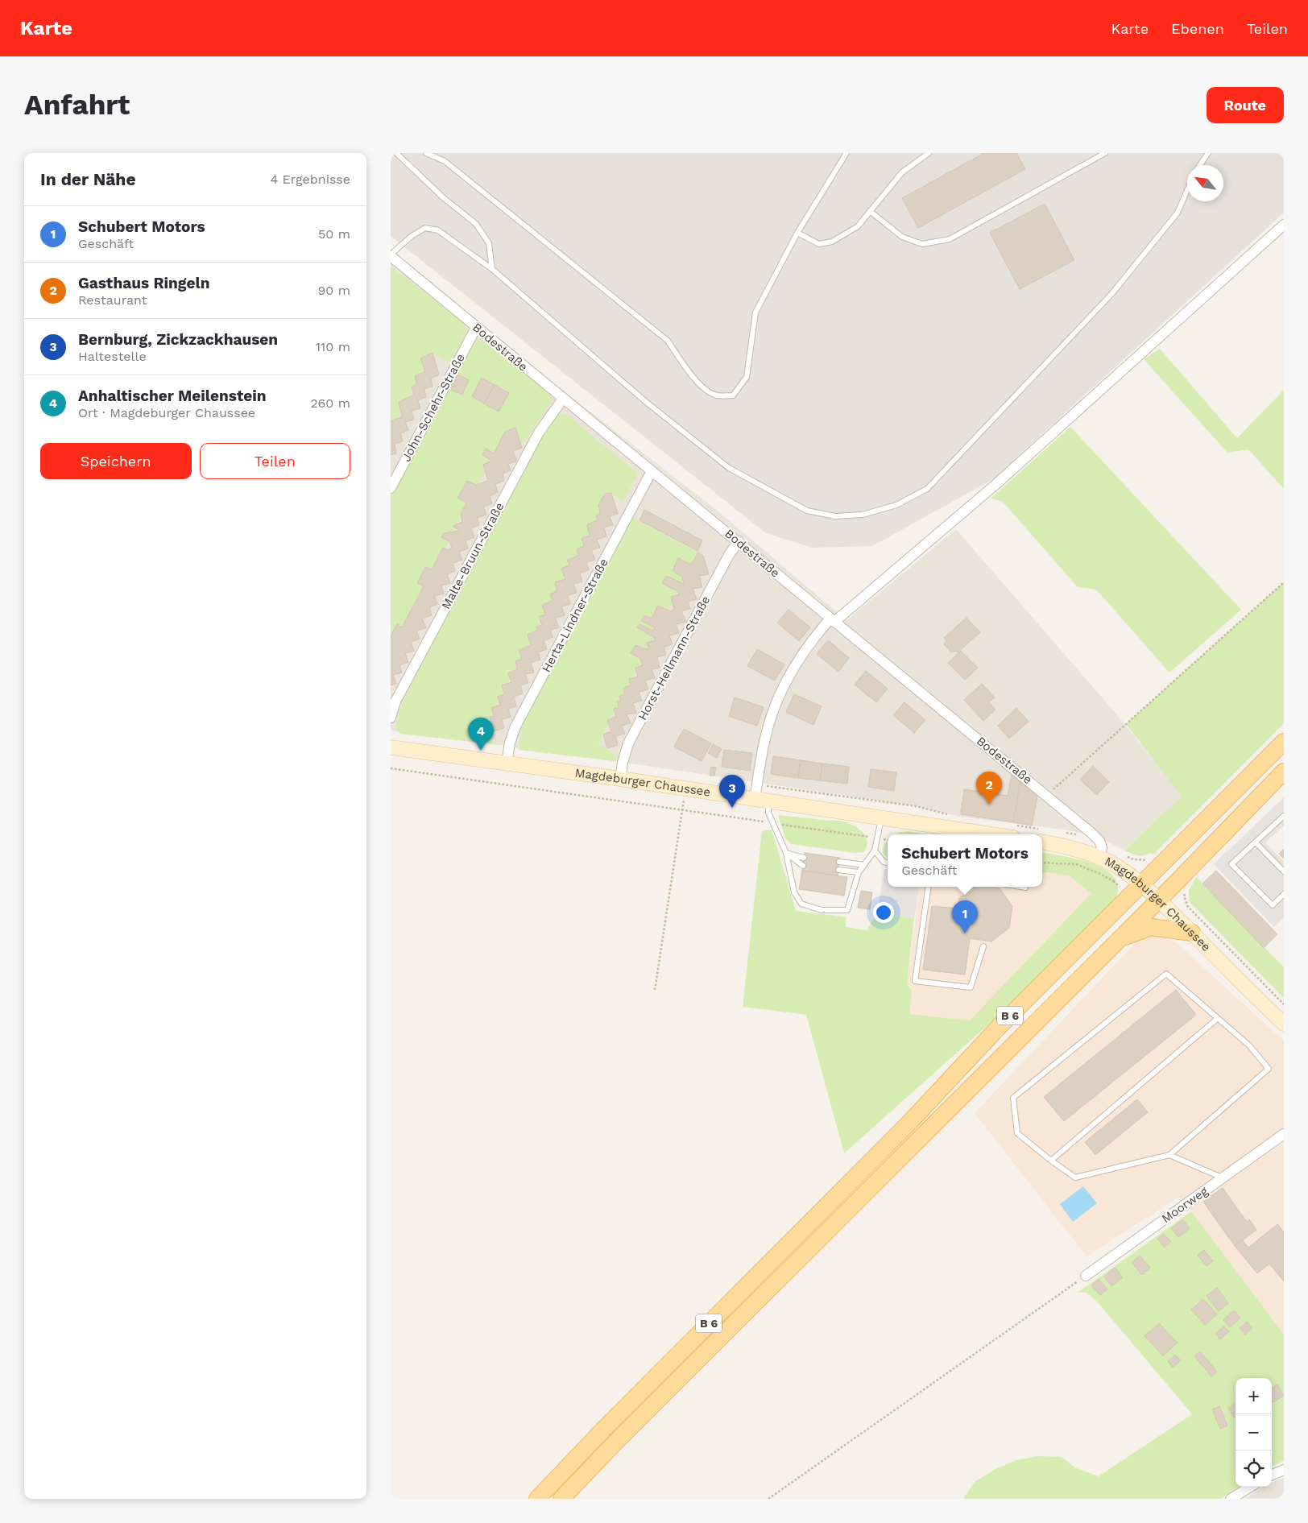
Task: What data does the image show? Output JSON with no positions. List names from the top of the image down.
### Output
{
  "streets": {
    "main road": ["Magdeburger Chaussee", "B 6"],
    "street": [
      "Bodestraße",
      "John-Schehr-Straße",
      "Malte-Bruun-Straße",
      "Herta-Lindner-Straße",
      "Horst-Heilmann-Straße",
      "Moorweg"
    ]
  },
  "crossings": [
    ["Bodestraße", "John-Schehr-Straße"],
    ["Bodestraße", "Malte-Bruun-Straße"],
    ["Bodestraße", "Herta-Lindner-Straße"],
    ["Bodestraße", "Horst-Heilmann-Straße"],
    ["Bodestraße", "Magdeburger Chaussee"],
    ["Herta-Lindner-Straße", "Magdeburger Chaussee"],
    ["Horst-Heilmann-Straße", "Magdeburger Chaussee"],
    ["Magdeburger Chaussee", "B 6"]
  ],
  "north": "top left",
  "page": {
    "header": "Karte",
    "nav": ["Karte", "Ebenen", "Teilen"],
    "buttons": [
      "Route",
      ["Speichern", "Teilen"]
    ],
    "title": "Anfahrt",
    "heading": ["In der Nähe", "4 Ergebnisse"],
    "list": [
      {
        "mark": "1",
        "name": "Schubert Motors",
        "note": "Geschäft",
        "value": "50 m"
      },
      {
        "mark": "2",
        "name": "Gasthaus Ringeln",
        "note": "Restaurant",
        "value": "90 m"
      },
      {
        "mark": "3",
        "name": "Bernburg, Zickzackhausen",
        "note": "Haltestelle",
        "value": "110 m"
      },
      {
        "mark": "4",
        "name": "Anhaltischer Meilenstein",
        "note": "Ort · Magdeburger Chaussee",
        "value": "260 m"
      }
    ],
    "pins": [
      "4",
      "2",
      "3",
      "1"
    ],
    "popup": ["Schubert Motors", "Geschäft"],
    "map_buttons": ["+", "−"]
  }
}
